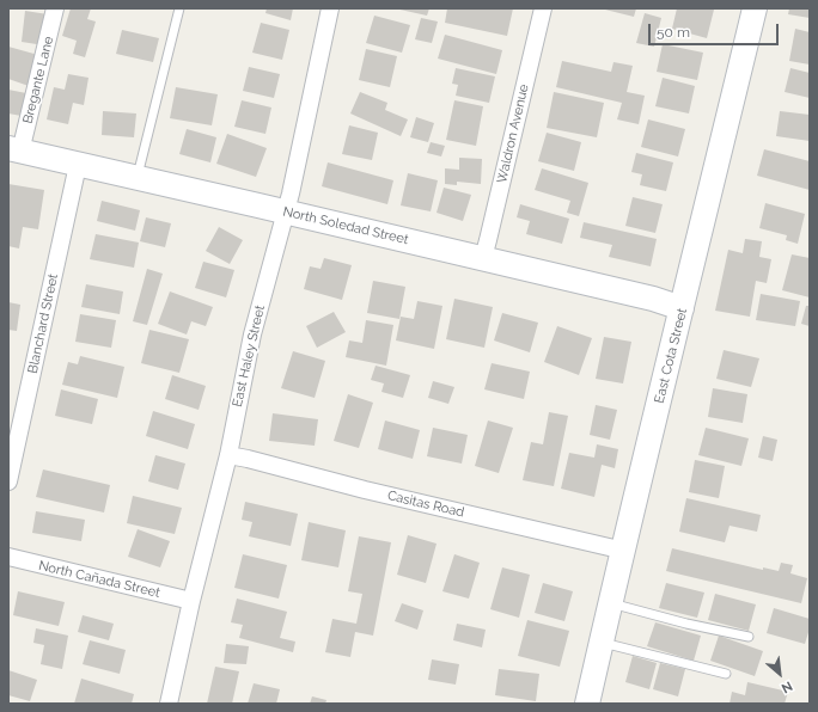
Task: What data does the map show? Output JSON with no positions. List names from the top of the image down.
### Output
{
  "streets": {
    "street": [
      "Bregante Lane",
      "Waldron Avenue",
      "North Soledad Street",
      "Blanchard Street",
      "East Haley Street",
      "East Cota Street",
      "Casitas Road",
      "North Cañada Street"
    ]
  },
  "crossings": [
    ["Bregante Lane", "North Soledad Street"],
    ["Waldron Avenue", "North Soledad Street"],
    ["North Soledad Street", "Blanchard Street"],
    ["North Soledad Street", "East Haley Street"],
    ["North Soledad Street", "East Cota Street"],
    ["East Haley Street", "Casitas Road"],
    ["East Haley Street", "North Cañada Street"],
    ["East Cota Street", "Casitas Road"]
  ],
  "scale_bar": "50 m",
  "north": "bottom right"
}
